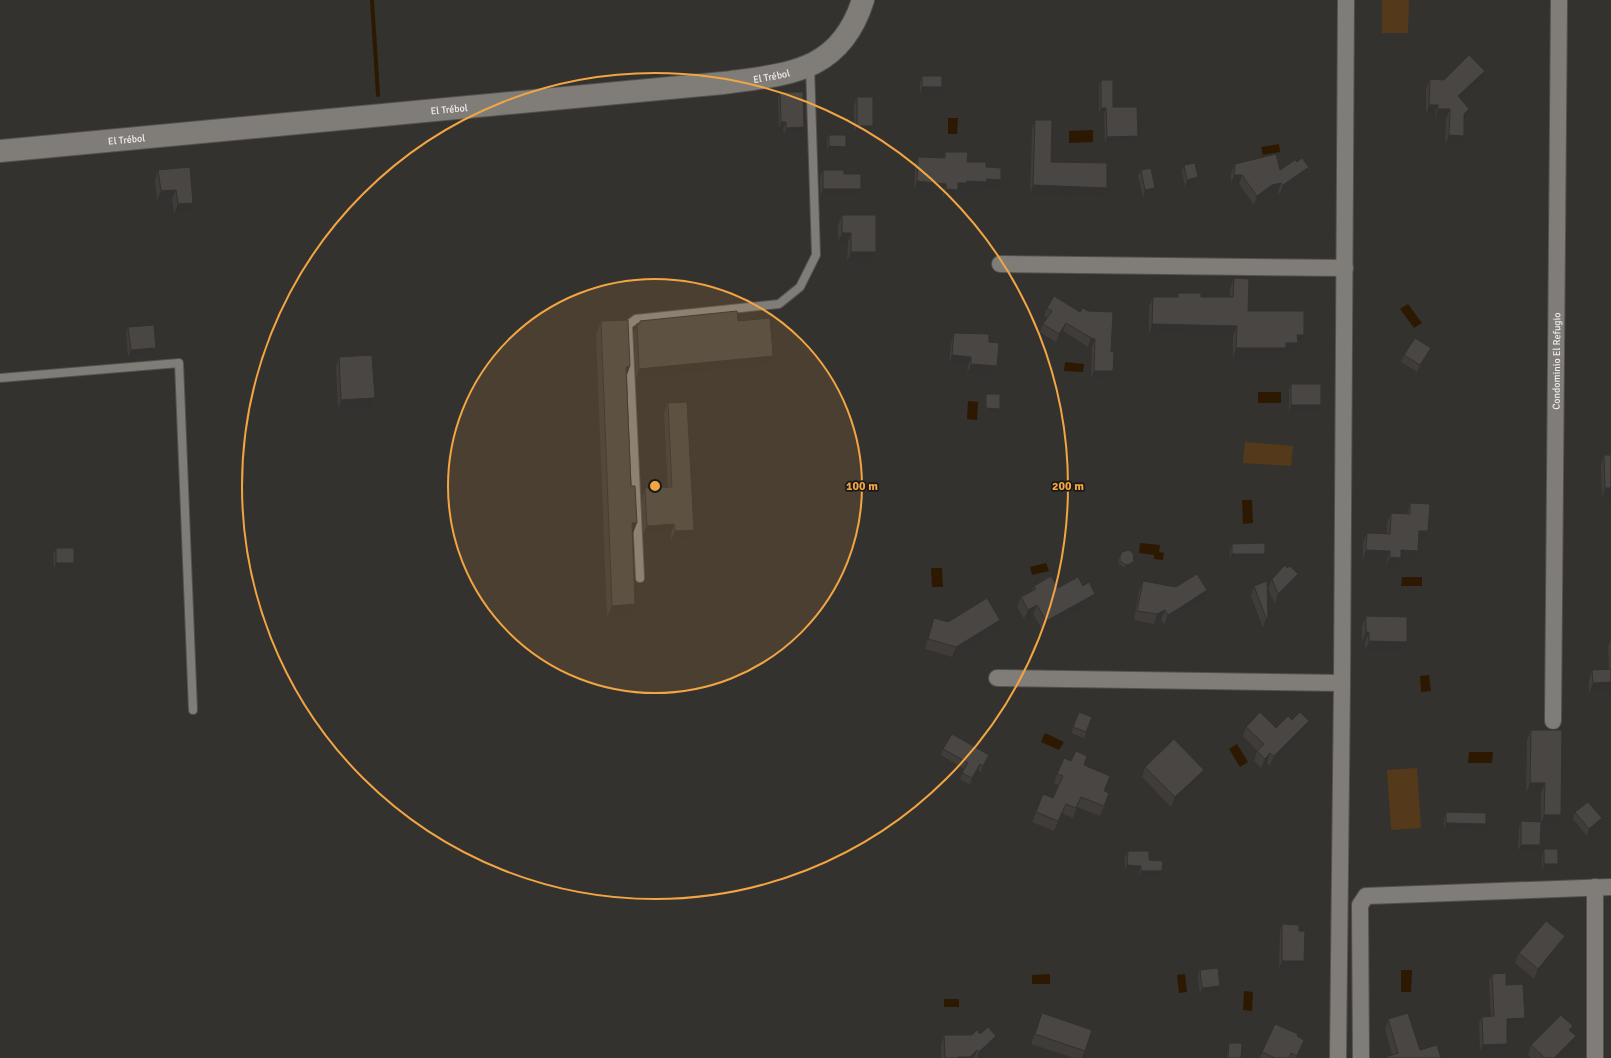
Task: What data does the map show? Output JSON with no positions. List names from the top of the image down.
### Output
{
  "streets": {
    "main road": ["El Trébol"],
    "street": ["Condominio El Refugio"]
  },
  "rings": ["100 m", "200 m"]
}
